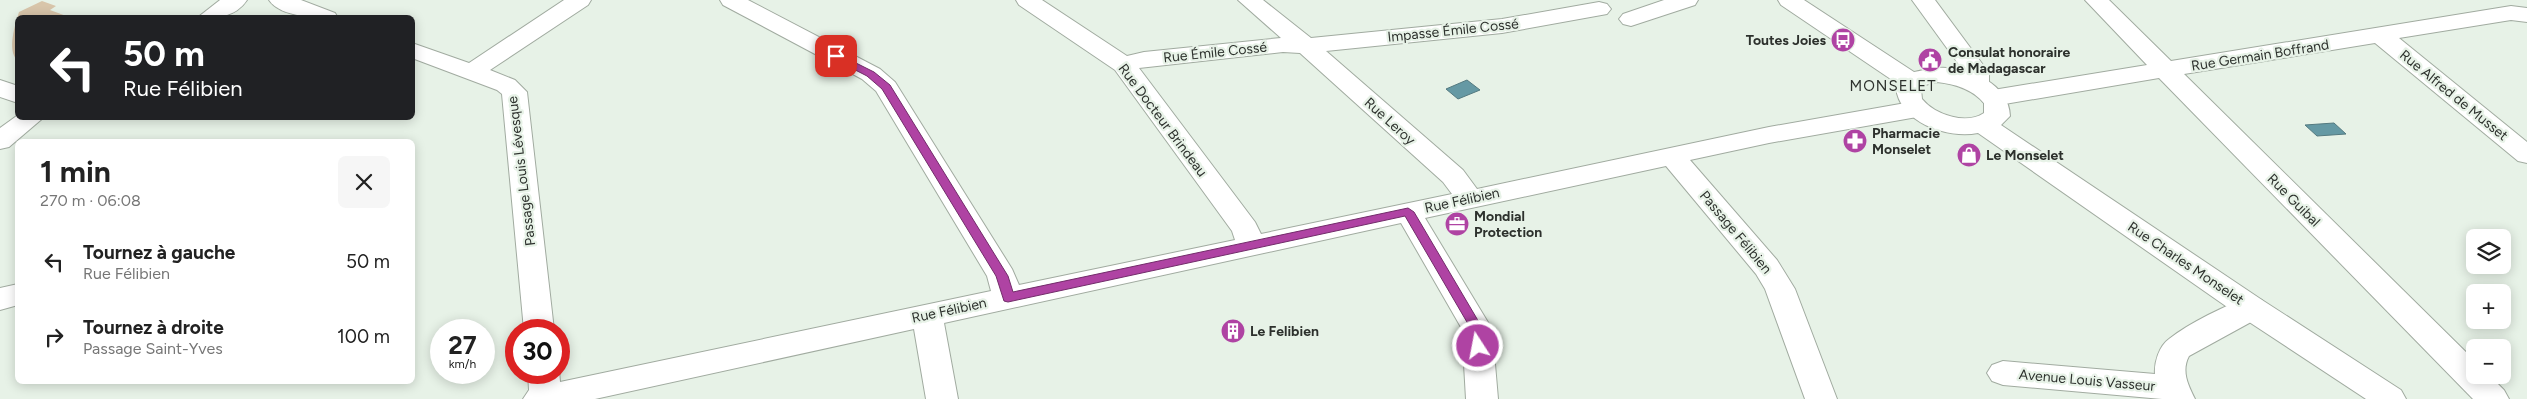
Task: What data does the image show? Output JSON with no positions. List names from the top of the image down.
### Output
{
  "streets": {
    "street": [
      "Impasse Émile Cossé",
      "Rue Émile Cossé",
      "Rue Germain Boffrand",
      "Rue Alfred de Musset",
      "Rue Docteur Brindeau",
      "Rue Leroy",
      "Passage Louis Lévesque",
      "Rue Félibien",
      "Rue Guibal",
      "Passage Félibien",
      "Rue Charles Monselet",
      "Avenue Louis Vasseur"
    ]
  },
  "crossings": [
    ["Impasse Émile Cossé", "Rue Émile Cossé"],
    ["Impasse Émile Cossé", "Rue Leroy"],
    ["Rue Émile Cossé", "Rue Docteur Brindeau"],
    ["Rue Émile Cossé", "Rue Leroy"],
    ["Rue Germain Boffrand", "Rue Alfred de Musset"],
    ["Rue Germain Boffrand", "Rue Guibal"],
    ["Rue Docteur Brindeau", "Rue Félibien"],
    ["Rue Leroy", "Rue Félibien"],
    ["Rue Félibien", "Passage Félibien"]
  ],
  "districts": ["MONSELET"],
  "places": {
    "bus stop": ["Toutes Joies"],
    "public building": ["Consulat honoraire de Madagascar"],
    "pharmacy": ["Pharmacie Monselet"],
    "shop": ["Le Monselet"],
    "office": ["Mondial Protection"],
    "building": ["Le Felibien"]
  },
  "page": {
    "turn": ["50 m", "Rue Félibien"],
    "heading": ["1 min", "270 m · 06:08"],
    "list": [
      {
        "name": "Tournez à gauche",
        "note": "Rue Félibien",
        "value": "50 m"
      },
      {
        "name": "Tournez à droite",
        "note": "Passage Saint-Yves",
        "value": "100 m"
      }
    ],
    "map_buttons": ["+", "−"],
    "speed": "27 km/h",
    "limit": "30"
  }
}
